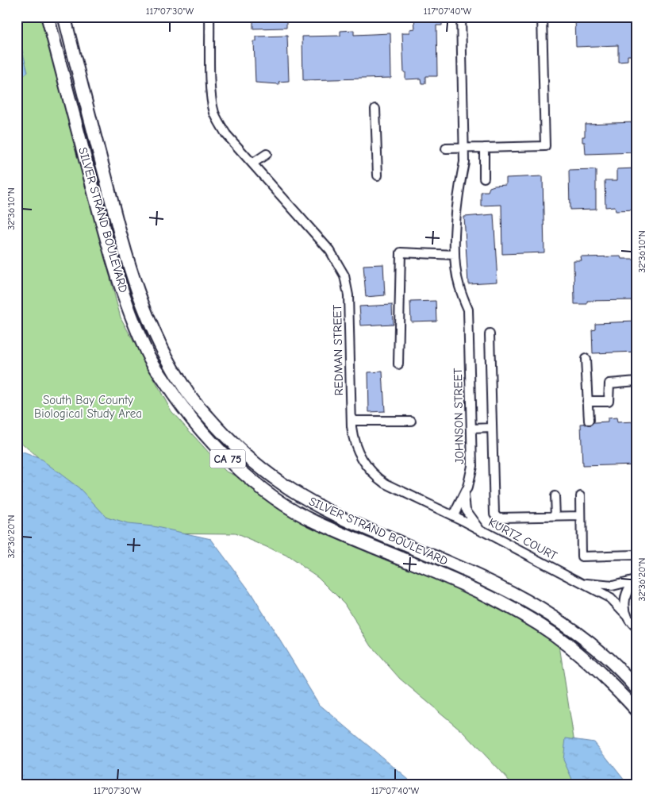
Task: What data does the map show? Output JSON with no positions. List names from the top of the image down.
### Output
{
  "streets": {
    "highway": ["SILVER STRAND BOULEVARD", "CA 75"],
    "street": ["REDMAN STREET", "JOHNSON STREET", "KURTZ COURT"]
  },
  "crossings": [
    ["REDMAN STREET", "JOHNSON STREET"],
    ["REDMAN STREET", "KURTZ COURT"],
    ["JOHNSON STREET", "KURTZ COURT"]
  ],
  "parks": ["South Bay County Biological Study Area"],
  "coordinates": [
    "117°07'30\"W",
    "117°07'40\"W",
    "32°36'10\"N",
    "32°36'20\"N"
  ]
}
